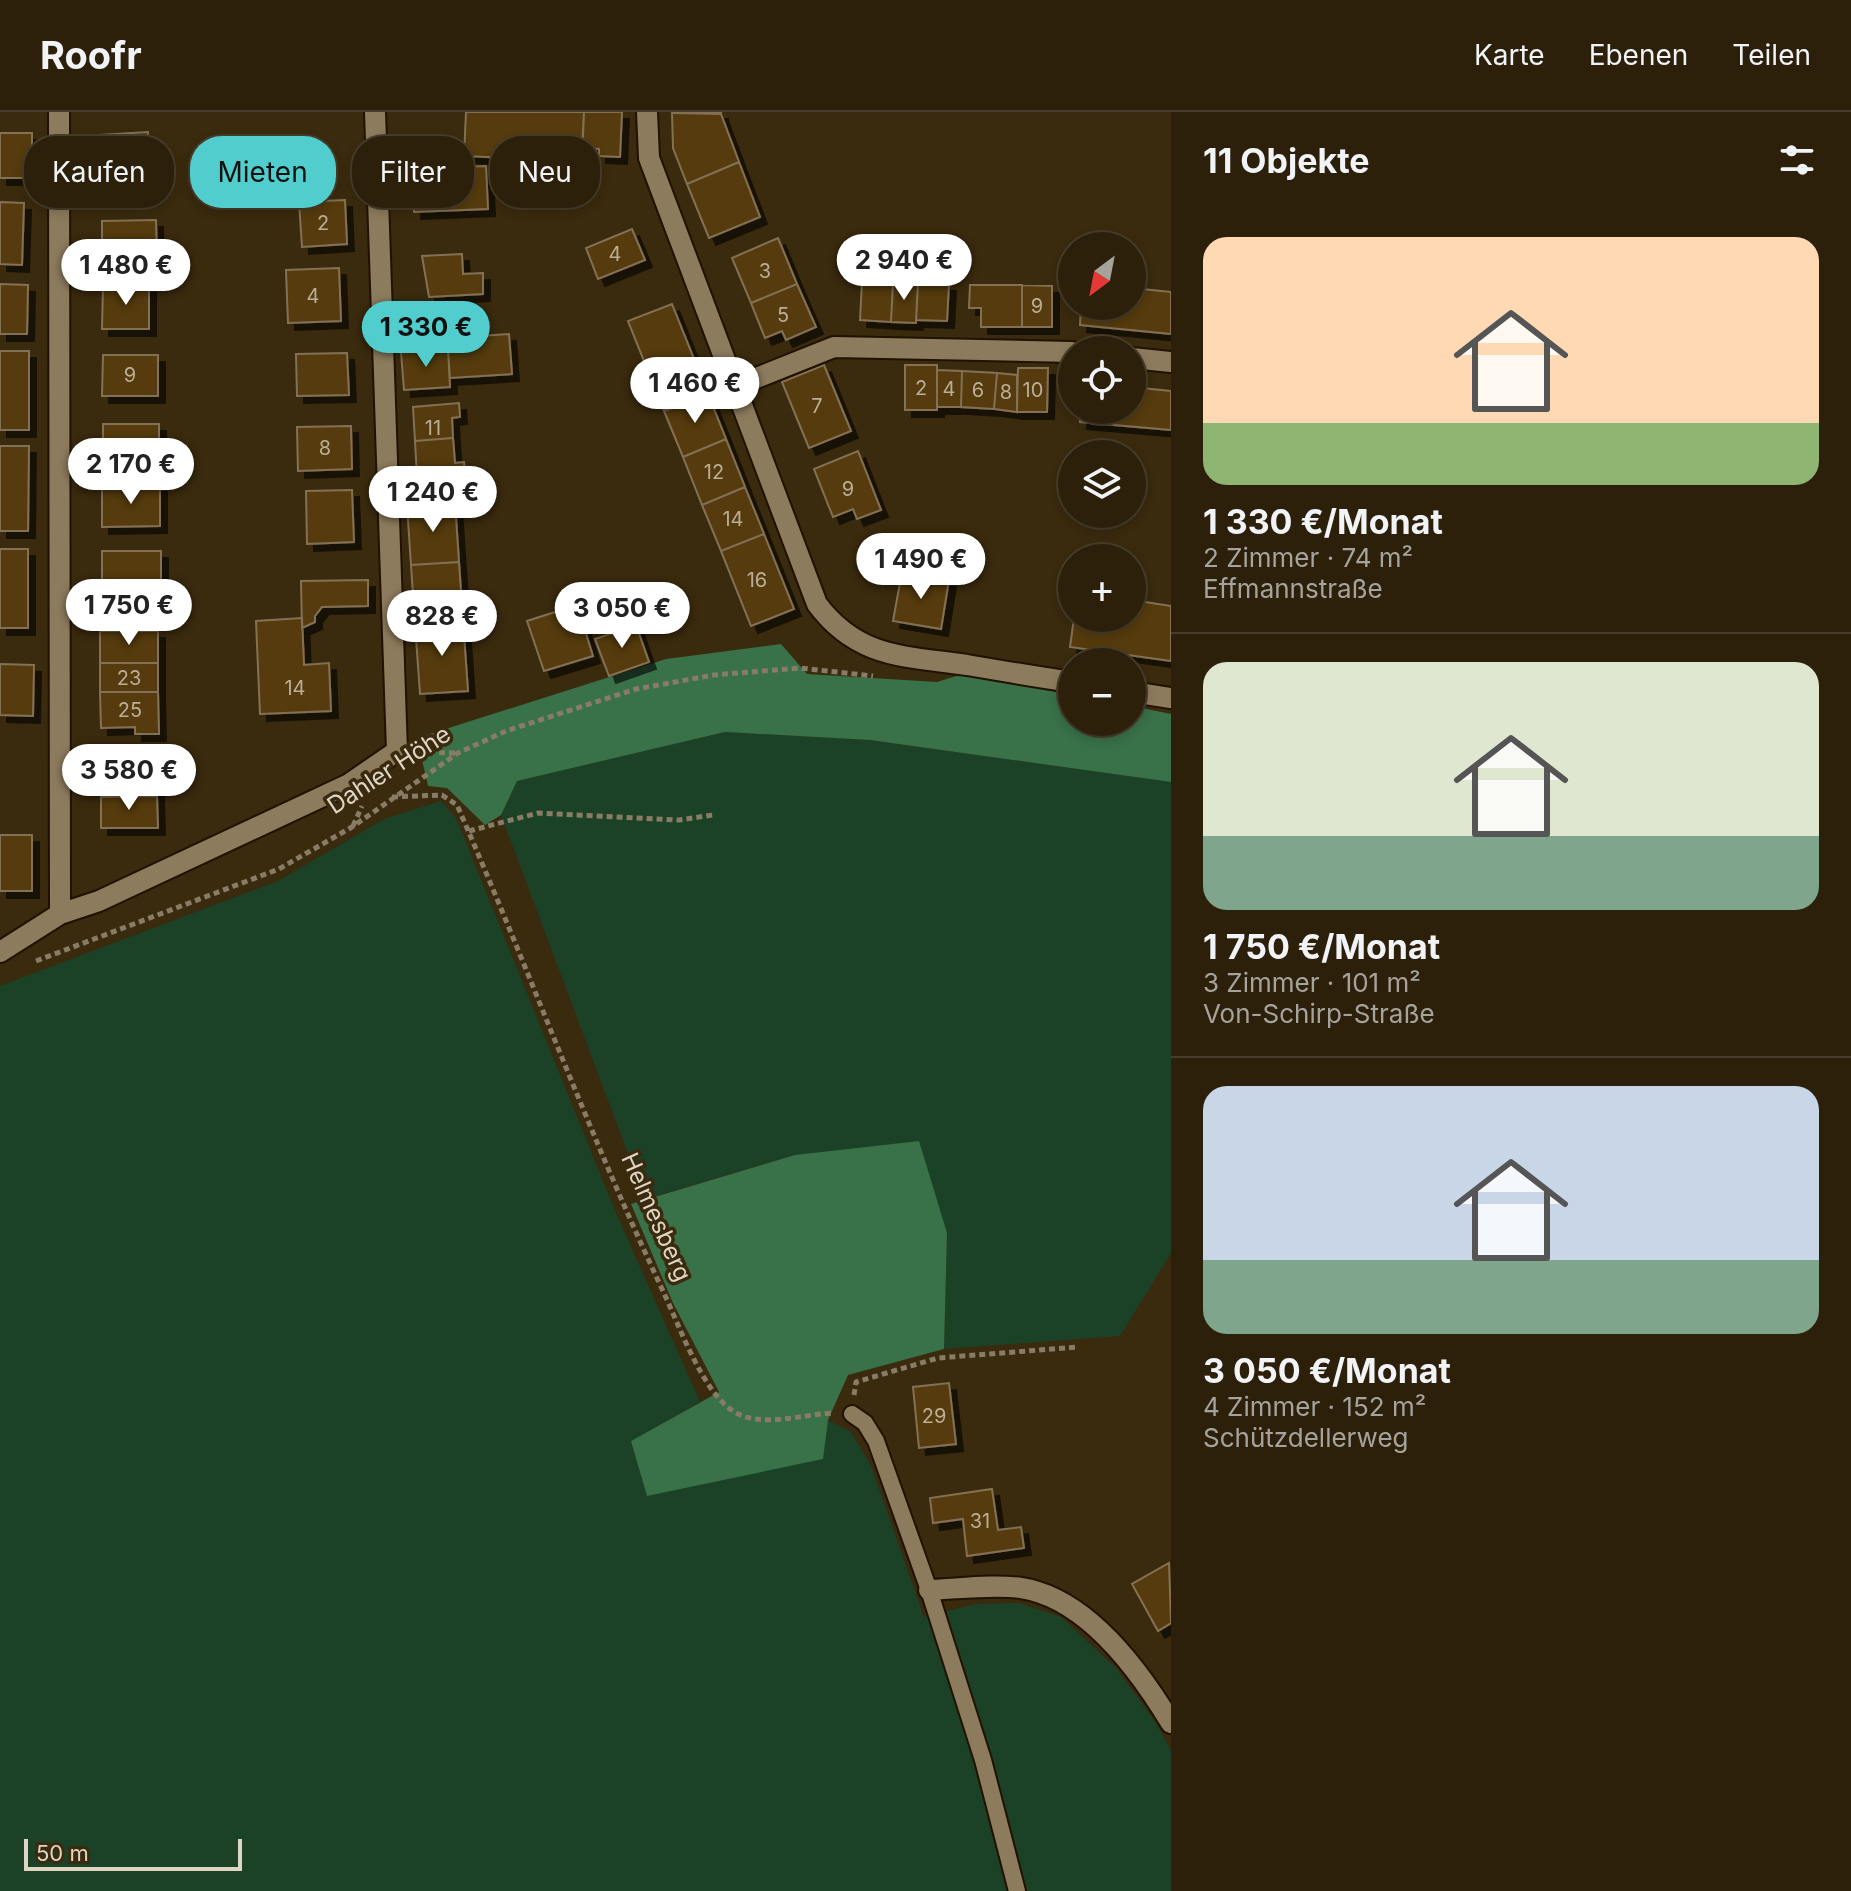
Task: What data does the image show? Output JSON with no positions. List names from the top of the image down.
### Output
{
  "streets": {
    "street": ["Dahler Höhe"],
    "path": ["Helmesberg"]
  },
  "crossings": [
    ["Dahler Höhe", "Helmesberg"]
  ],
  "house_numbers": [
    "2",
    "4",
    "3",
    "4",
    "9",
    "5",
    "9",
    "2",
    "4",
    "6",
    "10",
    "8",
    "7",
    "11",
    "8",
    "12",
    "9",
    "14",
    "16",
    "23",
    "14",
    "25",
    "29",
    "31"
  ],
  "scale_bar": "50 m",
  "north": "bottom left",
  "page": {
    "header": "Roofr",
    "nav": ["Karte", "Ebenen", "Teilen"],
    "heading": "11 Objekte",
    "chip": [
      "Kaufen",
      "Mieten",
      "Filter",
      "Neu"
    ],
    "list": [
      {
        "name": "1 330 €/Monat",
        "note": "2 Zimmer · 74 m² · Effmannstraße"
      },
      {
        "name": "1 750 €/Monat",
        "note": "3 Zimmer · 101 m² · Von-Schirp-Straße"
      },
      {
        "name": "3 050 €/Monat",
        "note": "4 Zimmer · 152 m² · Schützdellerweg"
      }
    ],
    "map_buttons": ["+", "−"],
    "price": [
      "2 940 €",
      "1 480 €",
      "1 330 €",
      "1 460 €",
      "2 170 €",
      "1 240 €",
      "1 490 €",
      "1 750 €",
      "3 050 €",
      "828 €",
      "3 580 €"
    ],
    "scale": "50 m"
  }
}
